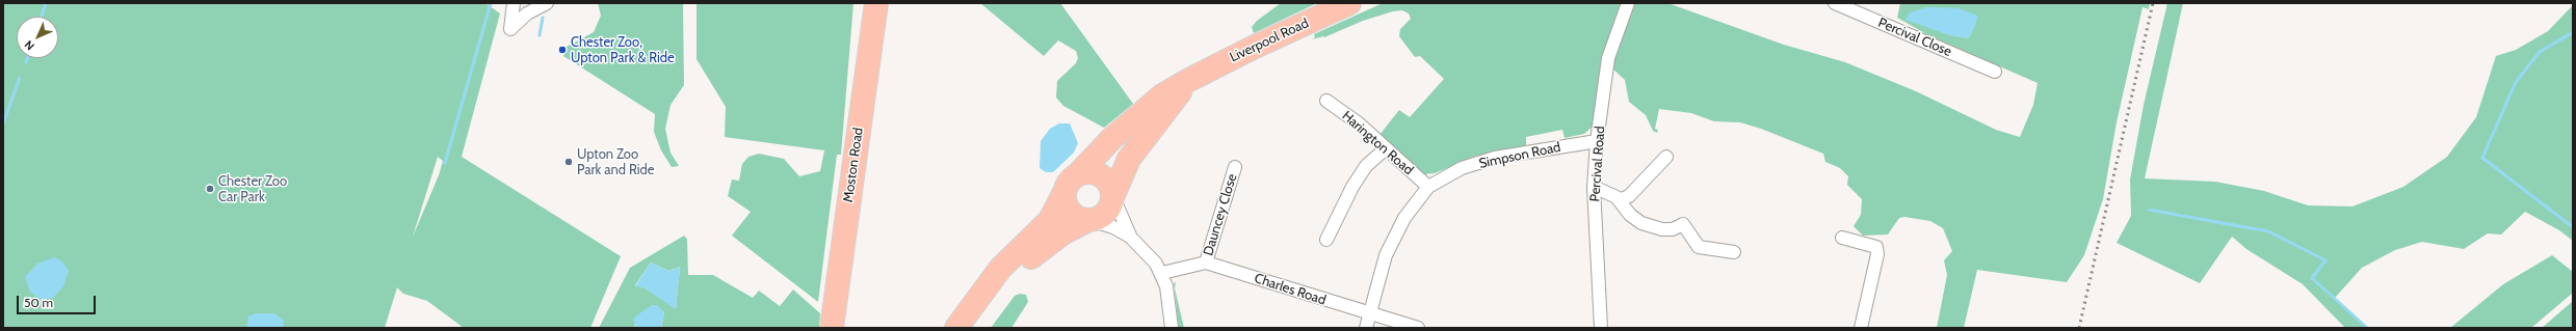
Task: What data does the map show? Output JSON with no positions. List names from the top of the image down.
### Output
{
  "streets": {
    "highway": ["Liverpool Road", "Moston Road"],
    "street": [
      "Percival Close",
      "Harington Road",
      "Simpson Road",
      "Percival Road",
      "Dauncey Close",
      "Charles Road"
    ]
  },
  "crossings": [
    ["Harington Road", "Simpson Road"],
    ["Simpson Road", "Percival Road"],
    ["Simpson Road", "Charles Road"],
    ["Dauncey Close", "Charles Road"]
  ],
  "places": ["Chester Zoo, Upton Park & Ride", "Upton Zoo Park and Ride", "Chester Zoo Car Park"],
  "scale_bar": "50 m",
  "north": "bottom left"
}
